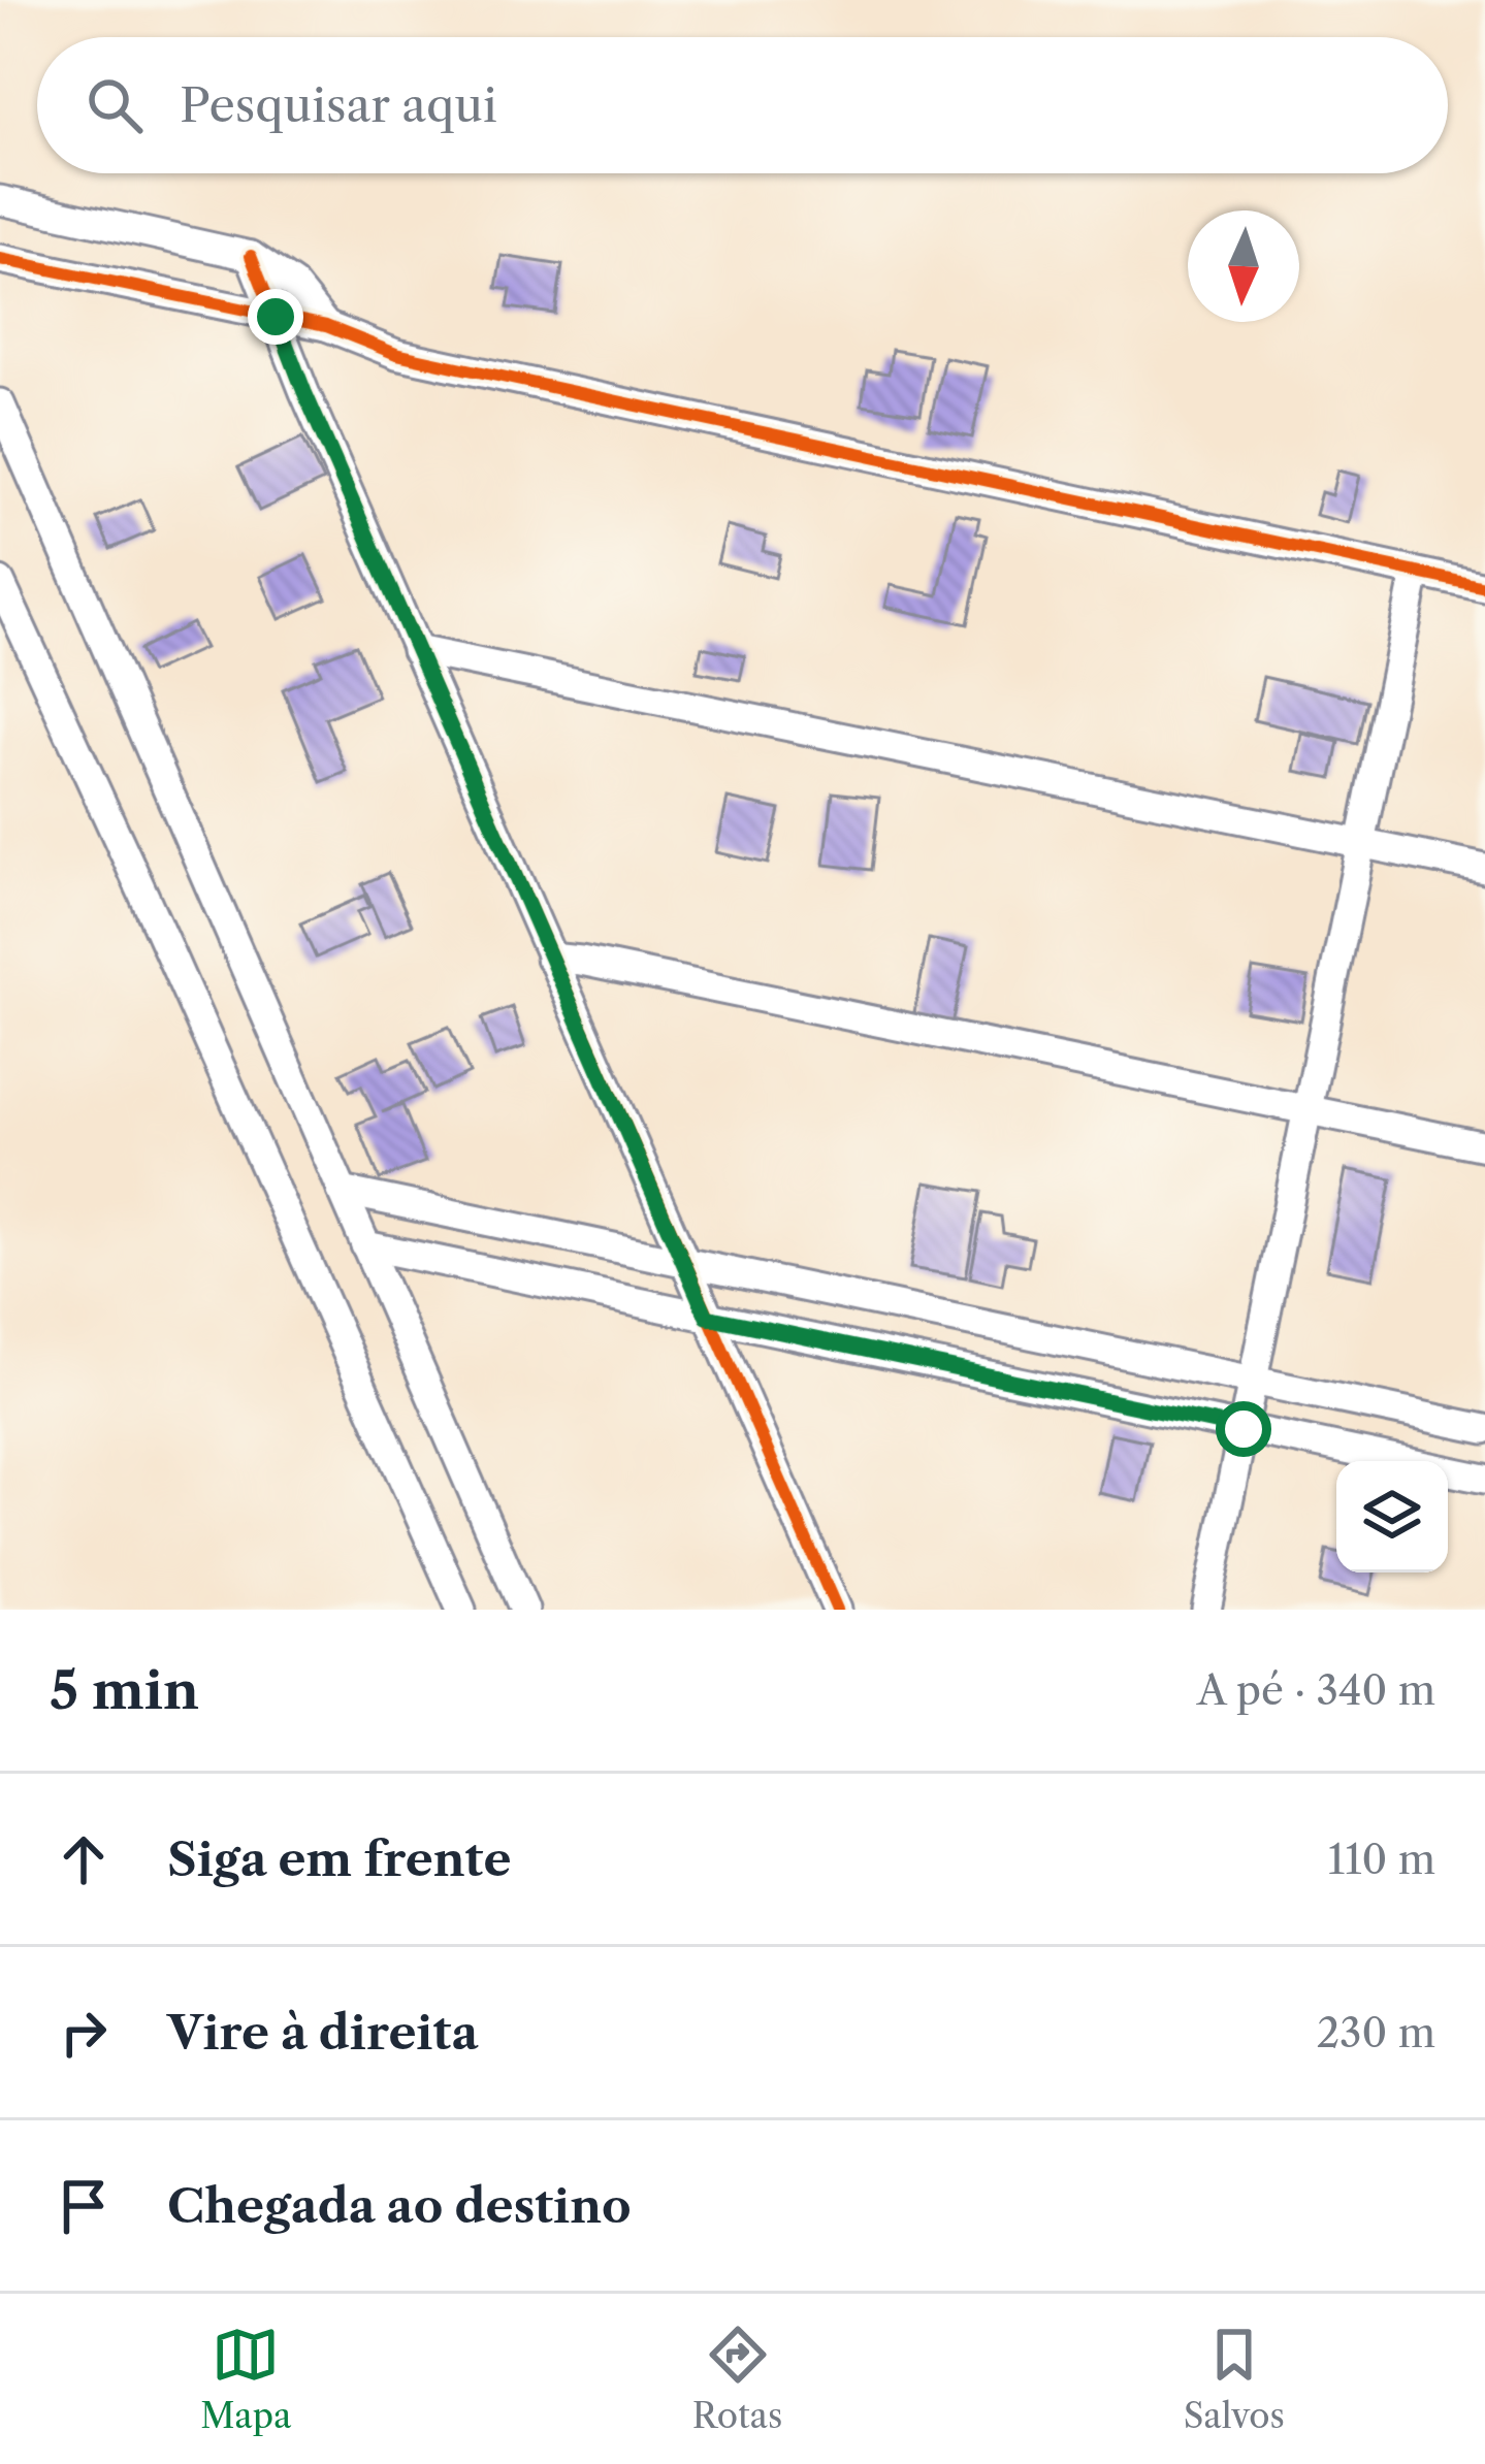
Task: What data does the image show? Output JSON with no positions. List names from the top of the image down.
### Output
{
  "north": "bottom",
  "page": {
    "search": "Pesquisar aqui",
    "heading": ["5 min", "A pé · 340 m"],
    "list": [
      ["Siga em frente", "110 m"],
      ["Vire à direita", "230 m"],
      "Chegada ao destino"
    ],
    "nav": ["Mapa", "Rotas", "Salvos"]
  }
}
